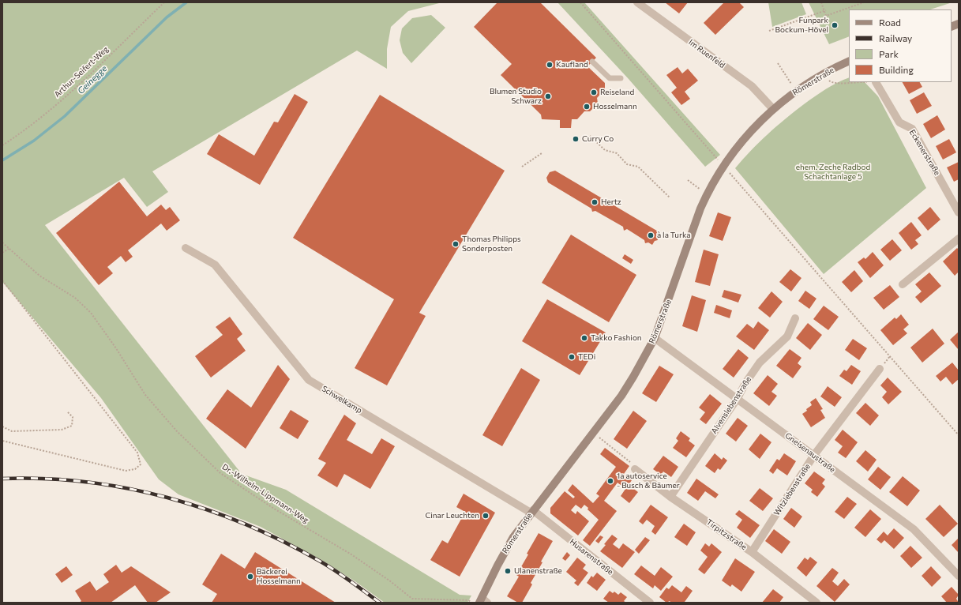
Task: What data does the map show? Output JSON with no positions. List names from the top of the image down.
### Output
{
  "streets": {
    "main road": ["Römerstraße"],
    "street": [
      "Im Ruenfeld",
      "Eckenerstraße",
      "Schwelkamp",
      "Alvenslebenstraße",
      "Gneisenaustraße",
      "Witzlebenstraße",
      "Tirpitzstraße",
      "Husarenstraße"
    ],
    "path": ["Arthur-Seifert-Weg", "Dr.-Wilhelm-Lippmann-Weg"]
  },
  "crossings": [
    ["Im Ruenfeld", "Römerstraße"],
    ["Römerstraße", "Schwelkamp"],
    ["Römerstraße", "Gneisenaustraße"],
    ["Römerstraße", "Husarenstraße"],
    ["Schwelkamp", "Husarenstraße"],
    ["Alvenslebenstraße", "Gneisenaustraße"],
    ["Alvenslebenstraße", "Tirpitzstraße"],
    ["Gneisenaustraße", "Witzlebenstraße"],
    ["Witzlebenstraße", "Tirpitzstraße"]
  ],
  "water": ["Geinegge"],
  "parks": ["ehem. Zeche Radbod Schachtanlage 5"],
  "places": [
    "Funpark Bockum-Hövel",
    "Kaufland",
    "Reiseland",
    "Blumen Studio Schwarz",
    "Hosselmann",
    "Curry Co",
    "Hertz",
    "à la Turka",
    "Thomas Philipps Sonderposten",
    "Takko Fashion",
    "TEDi",
    "1a autoservice - Busch & Bäumer",
    "Cinar Leuchten",
    "Ulanenstraße",
    "Bäckerei Hosselmann"
  ],
  "legend": [
    "Road",
    "Railway",
    "Park",
    "Building"
  ]
}
